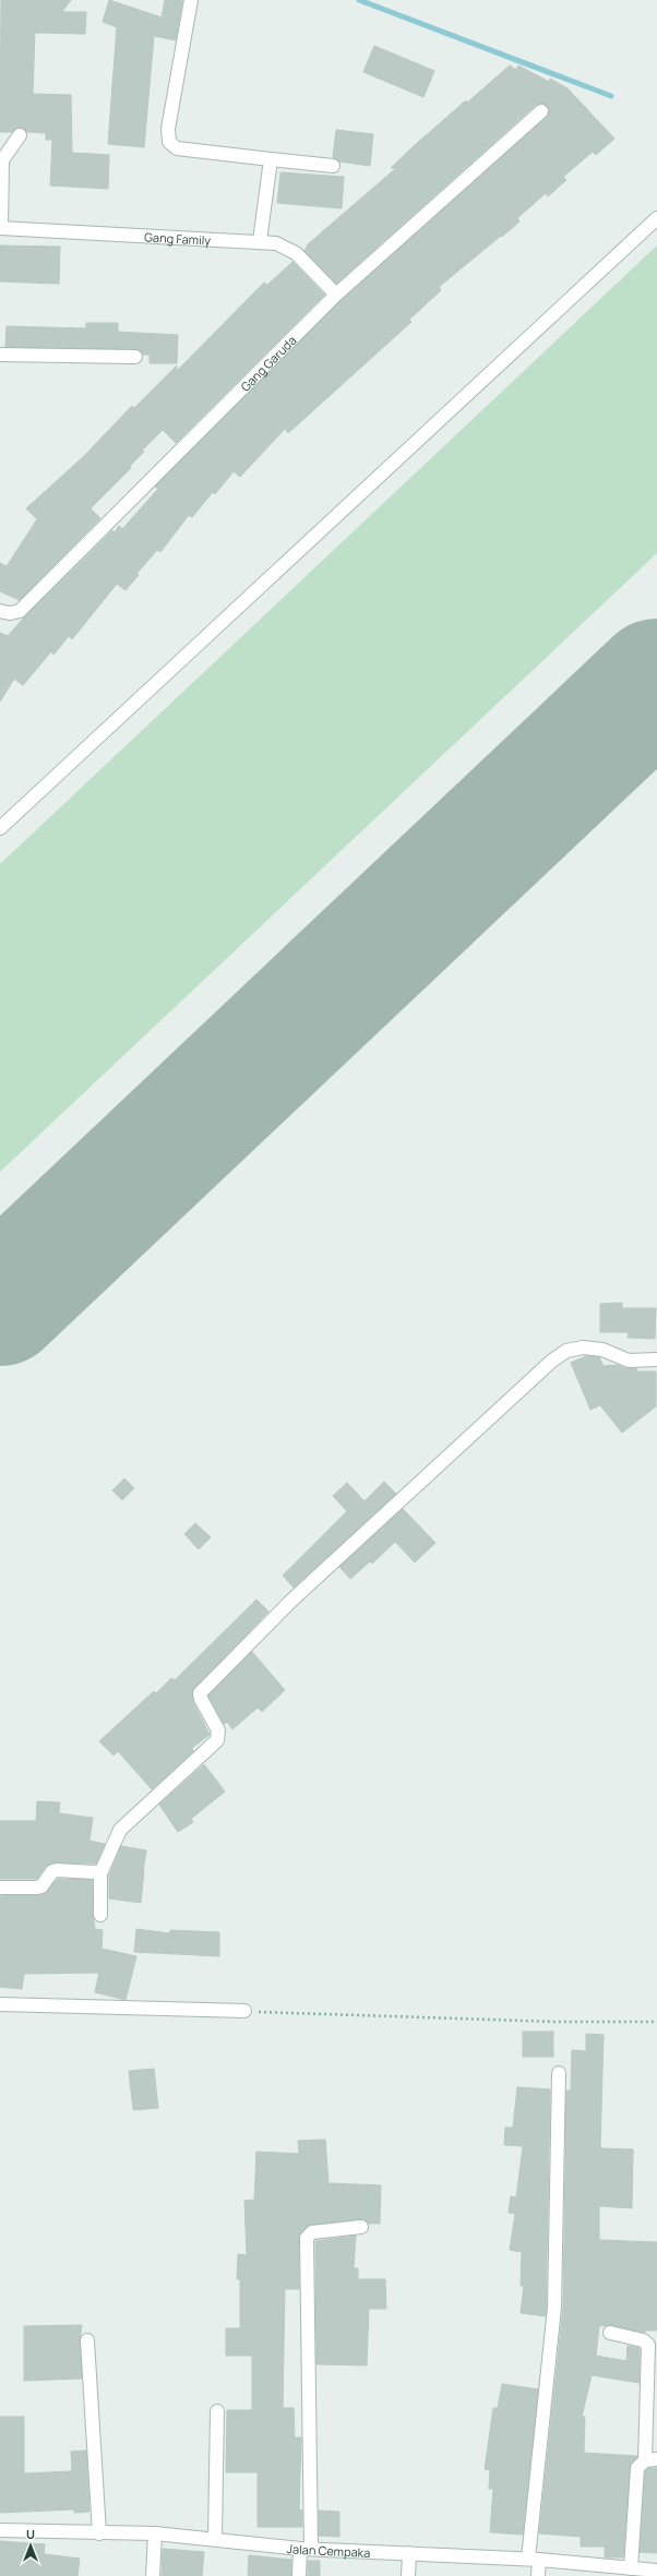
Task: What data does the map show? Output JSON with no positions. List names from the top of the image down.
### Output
{
  "streets": {
    "street": ["Gang Family", "Gang Garuda", "Jalan Cempaka"]
  },
  "crossings": [
    ["Gang Family", "Gang Garuda"]
  ],
  "north": "top"
}
